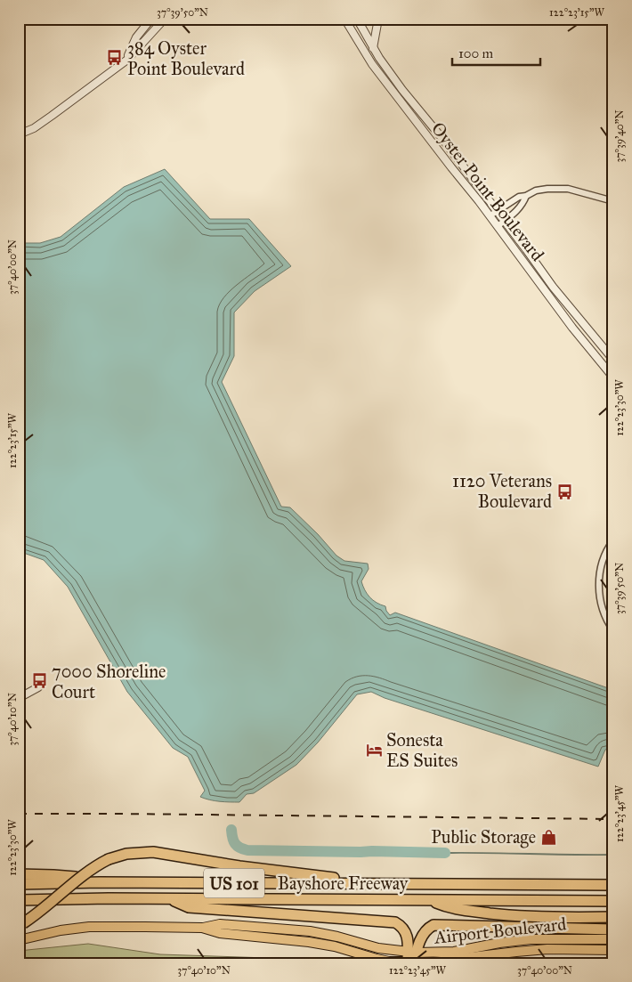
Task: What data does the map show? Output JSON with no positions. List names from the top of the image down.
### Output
{
  "streets": {
    "highway": ["US 101", "Bayshore Freeway"],
    "main road": ["Airport Boulevard"],
    "street": ["Oyster Point Boulevard"]
  },
  "places": {
    "bus stop": ["384 Oyster Point Boulevard", "1120 Veterans Boulevard", "7000 Shoreline Court"],
    "hotel": ["Sonesta ES Suites"],
    "shop": ["Public Storage"]
  },
  "scale_bar": "100 m",
  "coordinates": [
    "37°39'50\"N",
    "122°23'15\"W",
    "37°39'40\"N",
    "37°40'00\"N",
    "122°23'30\"W",
    "37°40'10\"N",
    "122°23'45\"W"
  ]
}
